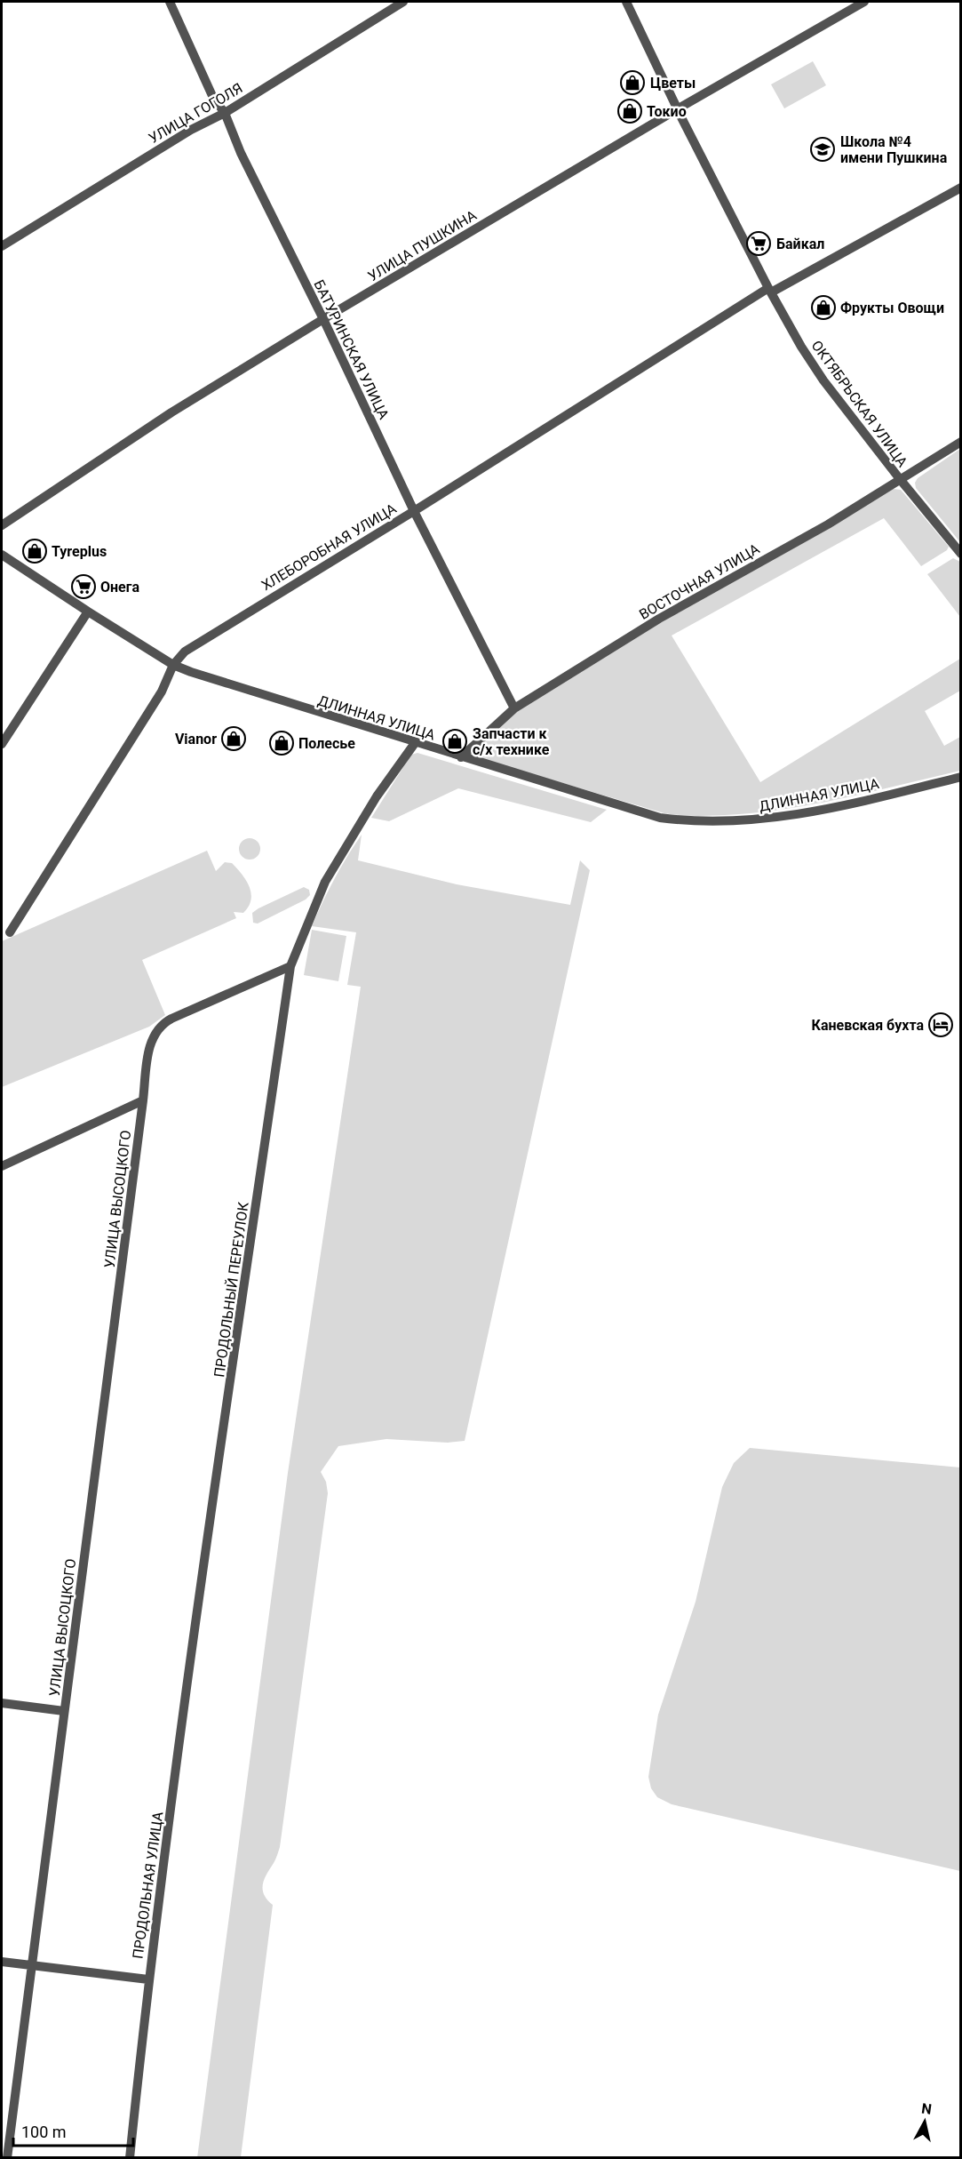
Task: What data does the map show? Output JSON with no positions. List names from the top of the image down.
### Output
{
  "streets": {
    "street": [
      "УЛИЦА ГОГОЛЯ",
      "УЛИЦА ПУШКИНА",
      "БАТУРИНСКАЯ УЛИЦА",
      "ОКТЯБРЬСКАЯ УЛИЦА",
      "ХЛЕБОРОБНАЯ УЛИЦА",
      "ВОСТОЧНАЯ УЛИЦА",
      "ДЛИННАЯ УЛИЦА",
      "УЛИЦА ВЫСОЦКОГО",
      "ПРОДОЛЬНЫЙ ПЕРЕУЛОК",
      "ПРОДОЛЬНАЯ УЛИЦА"
    ]
  },
  "crossings": [
    ["УЛИЦА ГОГОЛЯ", "БАТУРИНСКАЯ УЛИЦА"],
    ["УЛИЦА ПУШКИНА", "БАТУРИНСКАЯ УЛИЦА"],
    ["УЛИЦА ПУШКИНА", "ОКТЯБРЬСКАЯ УЛИЦА"],
    ["БАТУРИНСКАЯ УЛИЦА", "ХЛЕБОРОБНАЯ УЛИЦА"],
    ["БАТУРИНСКАЯ УЛИЦА", "ВОСТОЧНАЯ УЛИЦА"],
    ["ОКТЯБРЬСКАЯ УЛИЦА", "ХЛЕБОРОБНАЯ УЛИЦА"],
    ["ОКТЯБРЬСКАЯ УЛИЦА", "ВОСТОЧНАЯ УЛИЦА"],
    ["ХЛЕБОРОБНАЯ УЛИЦА", "ДЛИННАЯ УЛИЦА"],
    ["ВОСТОЧНАЯ УЛИЦА", "ДЛИННАЯ УЛИЦА"],
    ["ДЛИННАЯ УЛИЦА", "ПРОДОЛЬНЫЙ ПЕРЕУЛОК"],
    ["УЛИЦА ВЫСОЦКОГО", "ПРОДОЛЬНЫЙ ПЕРЕУЛОК"],
    ["ПРОДОЛЬНЫЙ ПЕРЕУЛОК", "ПРОДОЛЬНАЯ УЛИЦА"]
  ],
  "places": {
    "shop": [
      "Цветы",
      "Токио",
      "Фрукты Овощи",
      "Tyreplus",
      "Vianor",
      "Запчасти к с/х технике",
      "Полесье"
    ],
    "school or university": ["Школа №4 имени Пушкина"],
    "supermarket": ["Байкал", "Онега"],
    "hotel": ["Каневская бухта"]
  },
  "scale_bar": "100 m",
  "north": "top"
}
